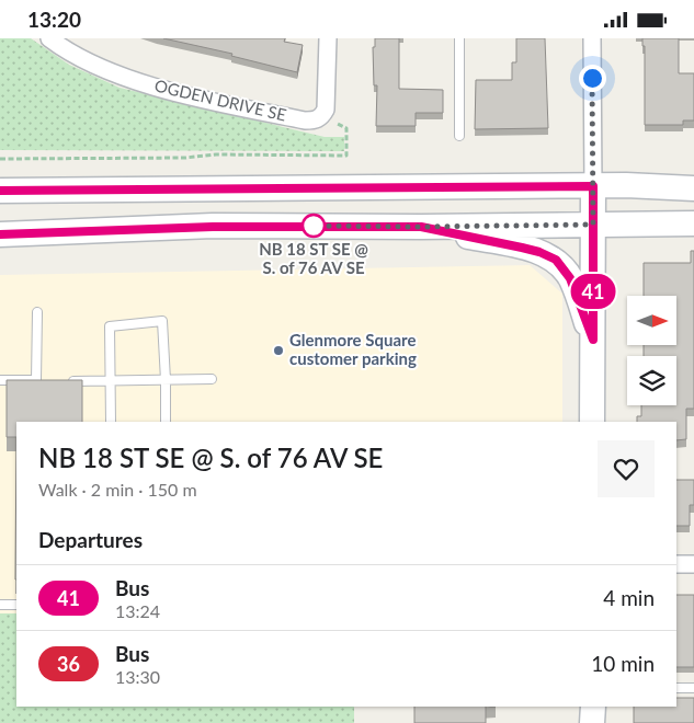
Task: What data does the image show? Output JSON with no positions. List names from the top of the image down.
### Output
{
  "streets": {
    "street": ["OGDEN DRIVE SE"]
  },
  "places": ["NB 18 ST SE @ S. of 76 AV SE", "Glenmore Square customer parking"],
  "lines": ["bus line 41"],
  "north": "right",
  "page": {
    "status": "13:20",
    "on_map": "41",
    "heading": [
      ["NB 18 ST SE @ S. of 76 AV SE", "Walk · 2 min · 150 m"],
      "Departures"
    ],
    "list": [
      {
        "mark": "41",
        "name": "Bus",
        "note": "13:24",
        "value": "4 min"
      },
      {
        "mark": "36",
        "name": "Bus",
        "note": "13:30",
        "value": "10 min"
      }
    ]
  }
}
